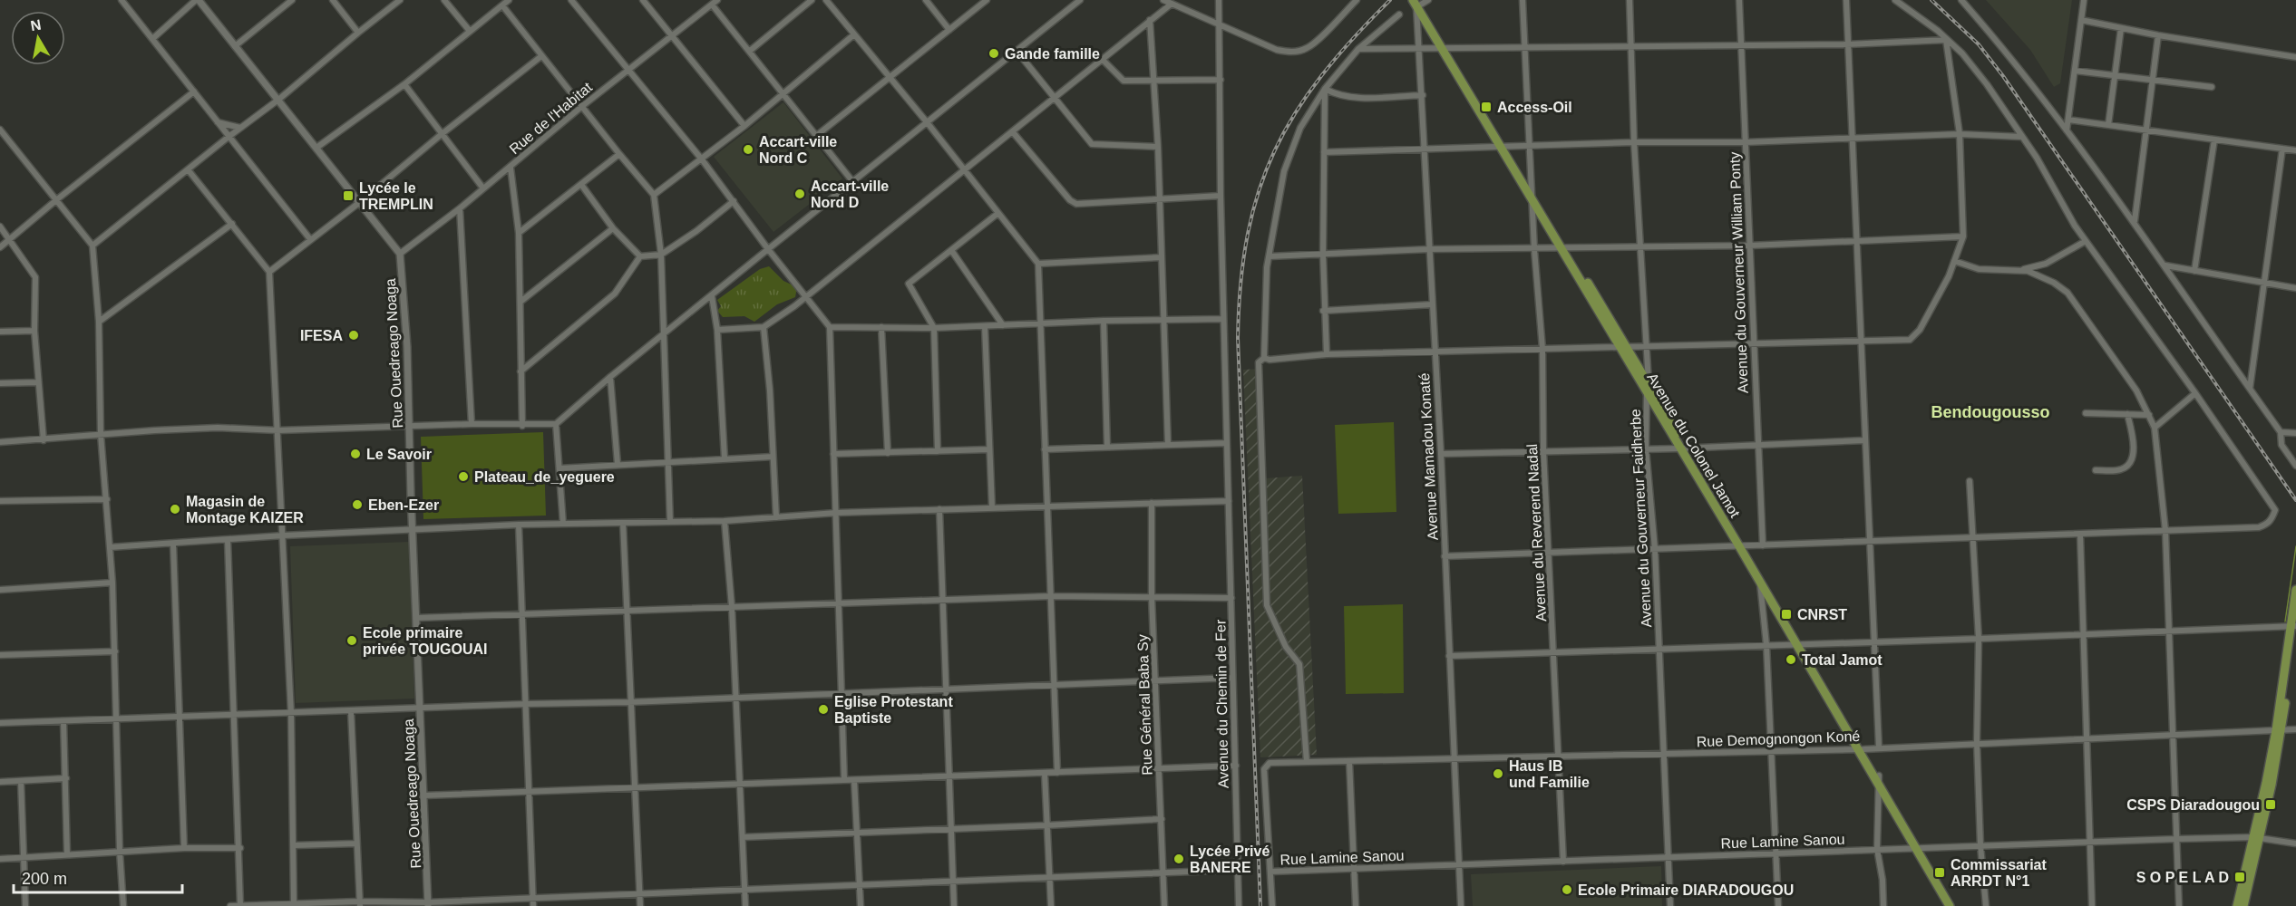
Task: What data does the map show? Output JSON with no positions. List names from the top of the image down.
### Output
{
  "streets": {
    "main road": ["Avenue du Colonel Jamot"],
    "street": [
      "Rue de l'Habitat",
      "Avenue du Gouverneur William Ponty",
      "Rue Ouedreago Noaga",
      "Avenue Mamadou Konaté",
      "Avenue du Gouverneur Faidherbe",
      "Avenue du Reverend Nadal",
      "Avenue du Chemin de Fer",
      "Rue Général Baba Sy",
      "Rue Demognongon Koné",
      "Rue Lamine Sanou"
    ]
  },
  "crossings": [
    ["Rue de l'Habitat", "Rue Ouedreago Noaga"],
    ["Avenue du Colonel Jamot", "Avenue Mamadou Konaté"],
    ["Avenue du Colonel Jamot", "Avenue du Gouverneur Faidherbe"],
    ["Avenue du Colonel Jamot", "Avenue du Reverend Nadal"],
    ["Avenue du Colonel Jamot", "Rue Demognongon Koné"],
    ["Avenue du Colonel Jamot", "Rue Lamine Sanou"],
    ["Avenue Mamadou Konaté", "Rue Demognongon Koné"],
    ["Avenue Mamadou Konaté", "Rue Lamine Sanou"],
    ["Avenue du Gouverneur Faidherbe", "Rue Demognongon Koné"],
    ["Avenue du Gouverneur Faidherbe", "Rue Lamine Sanou"],
    ["Avenue du Reverend Nadal", "Rue Demognongon Koné"],
    ["Avenue du Reverend Nadal", "Rue Lamine Sanou"],
    ["Rue Demognongon Koné", "Rue Lamine Sanou"]
  ],
  "districts": ["Bendougousso"],
  "places": {
    "other": [
      "Gande famille",
      "Accart-ville Nord C",
      "Accart-ville Nord D",
      "IFESA",
      "Le Savoir",
      "Plateau_de_yeguere",
      "Eben-Ezer",
      "Magasin de Montage KAIZER",
      "Ecole primaire privée TOUGOUAI",
      "Total Jamot",
      "Eglise Protestant Baptiste",
      "Haus IB und Familie",
      "Lycée Privé BANERE",
      "Ecole Primaire DIARADOUGOU"
    ],
    "transit": [
      "Access-Oil",
      "Lycée le TREMPLIN",
      "CNRST",
      "CSPS Diaradougou",
      "Commissariat ARRDT N°1",
      "S O P E L A D"
    ]
  },
  "scale_bar": "200 m",
  "north": "top"
}
